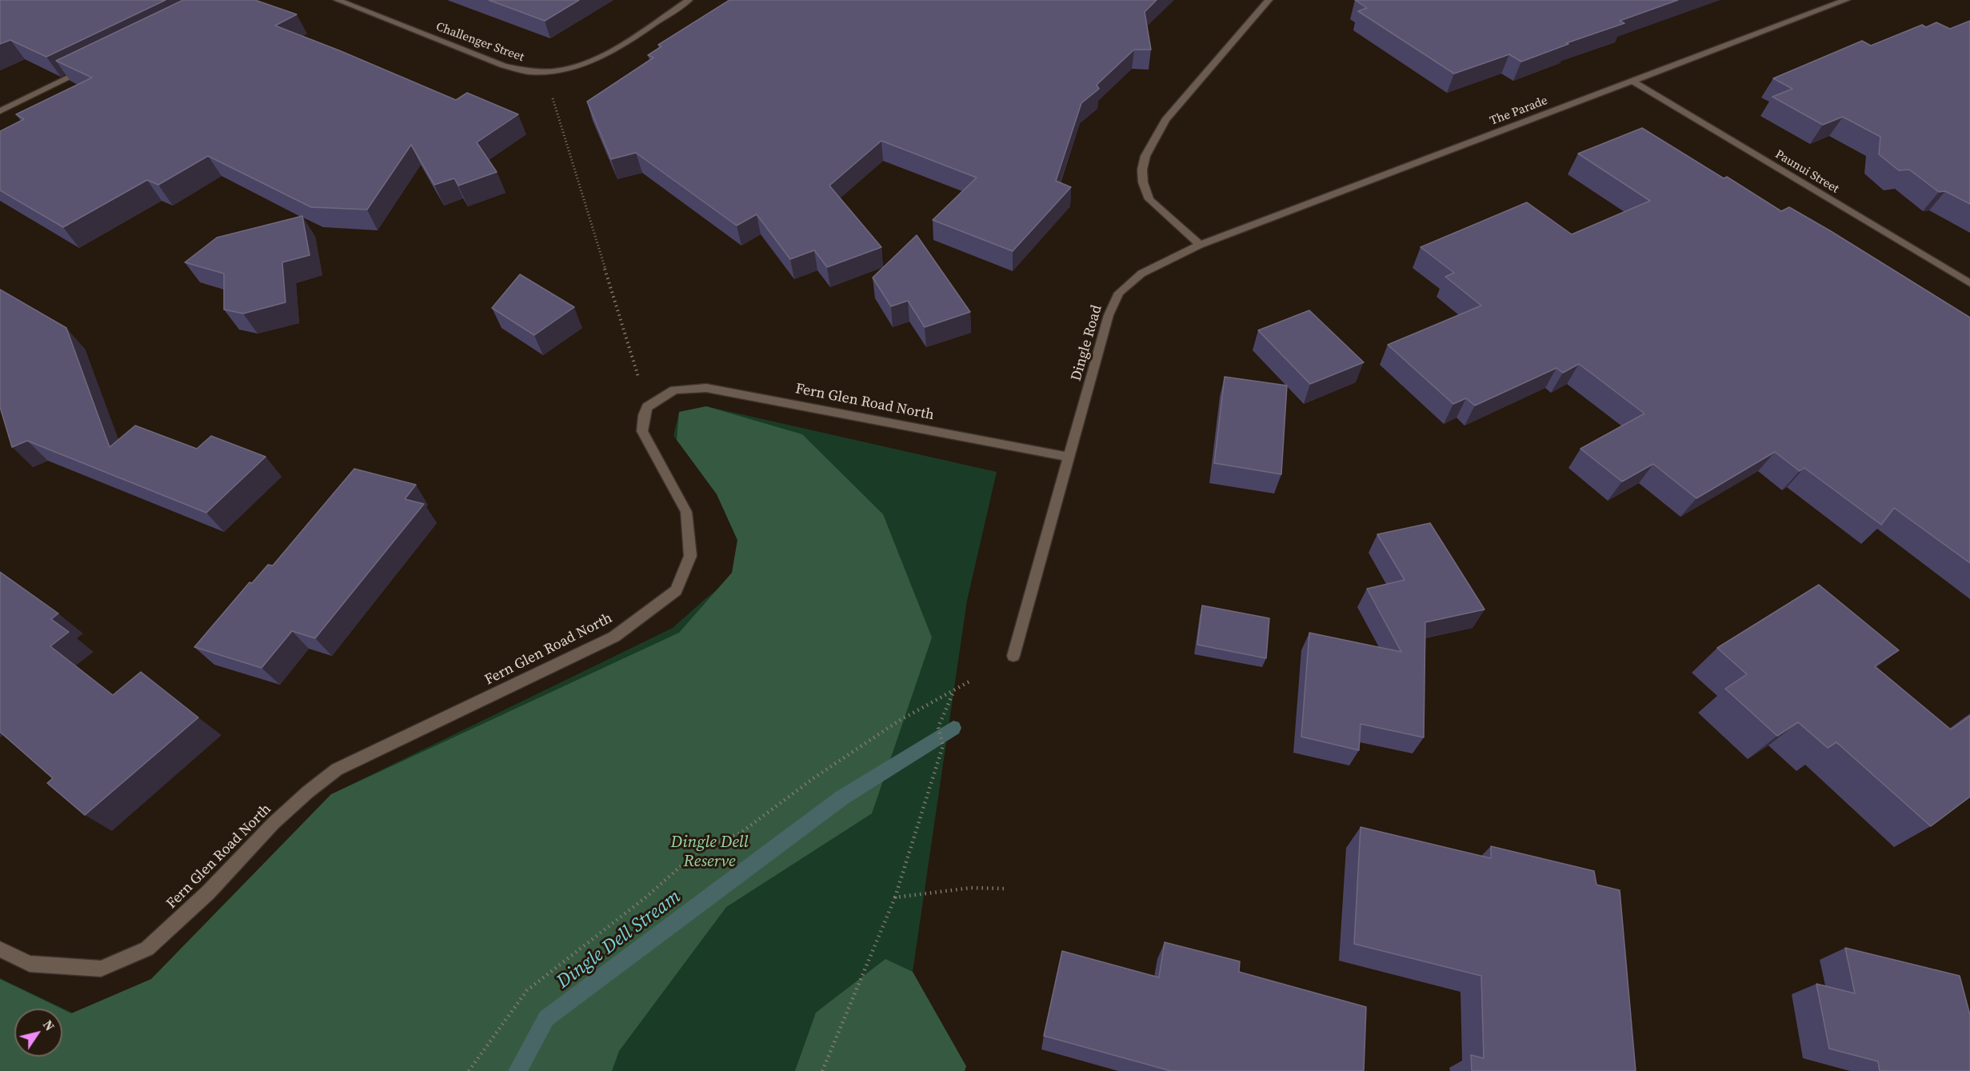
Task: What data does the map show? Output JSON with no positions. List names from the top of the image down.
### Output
{
  "streets": {
    "street": [
      "Challenger Street",
      "The Parade",
      "Paunui Street",
      "Dingle Road",
      "Fern Glen Road North"
    ]
  },
  "crossings": [
    ["The Parade", "Paunui Street"],
    ["The Parade", "Dingle Road"],
    ["Dingle Road", "Fern Glen Road North"]
  ],
  "water": ["Dingle Dell Stream"],
  "parks": ["Dingle Dell Reserve"],
  "north": "top right"
}
